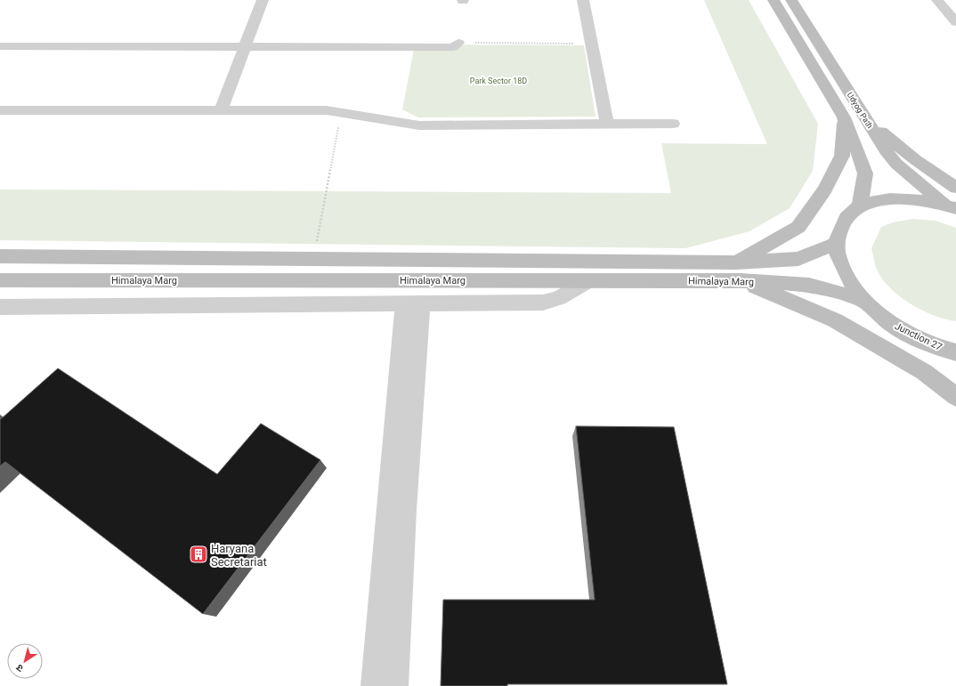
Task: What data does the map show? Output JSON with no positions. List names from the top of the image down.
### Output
{
  "streets": {
    "main road": ["Udyog Path", "Himalaya Marg", "Junction 27"]
  },
  "crossings": [
    ["Udyog Path", "Junction 27"],
    ["Himalaya Marg", "Junction 27"]
  ],
  "parks": ["Park Sector 18D"],
  "places": {
    "building": ["Haryana Secretariat"]
  },
  "north": "bottom left"
}
